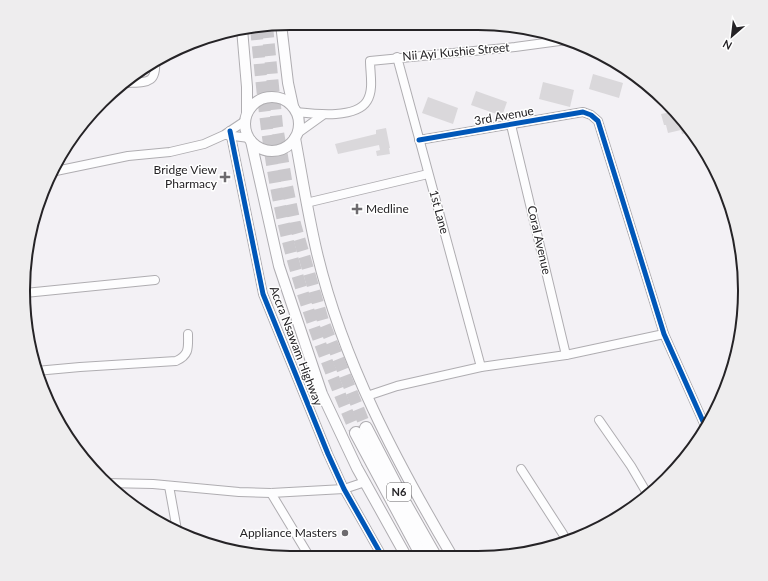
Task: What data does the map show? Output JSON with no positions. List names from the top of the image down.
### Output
{
  "streets": {
    "highway": ["N6"],
    "street": [
      "Nii Ayi Kushie Street",
      "3rd Avenue",
      "1st Lane",
      "Coral Avenue",
      "Accra Nsawam Highway"
    ]
  },
  "crossings": [
    ["Nii Ayi Kushie Street", "1st Lane"],
    ["3rd Avenue", "1st Lane"],
    ["3rd Avenue", "Coral Avenue"]
  ],
  "places": {
    "health": ["Bridge View Pharmacy", "Medline"],
    "other": ["Appliance Masters"]
  },
  "north": "bottom left"
}
